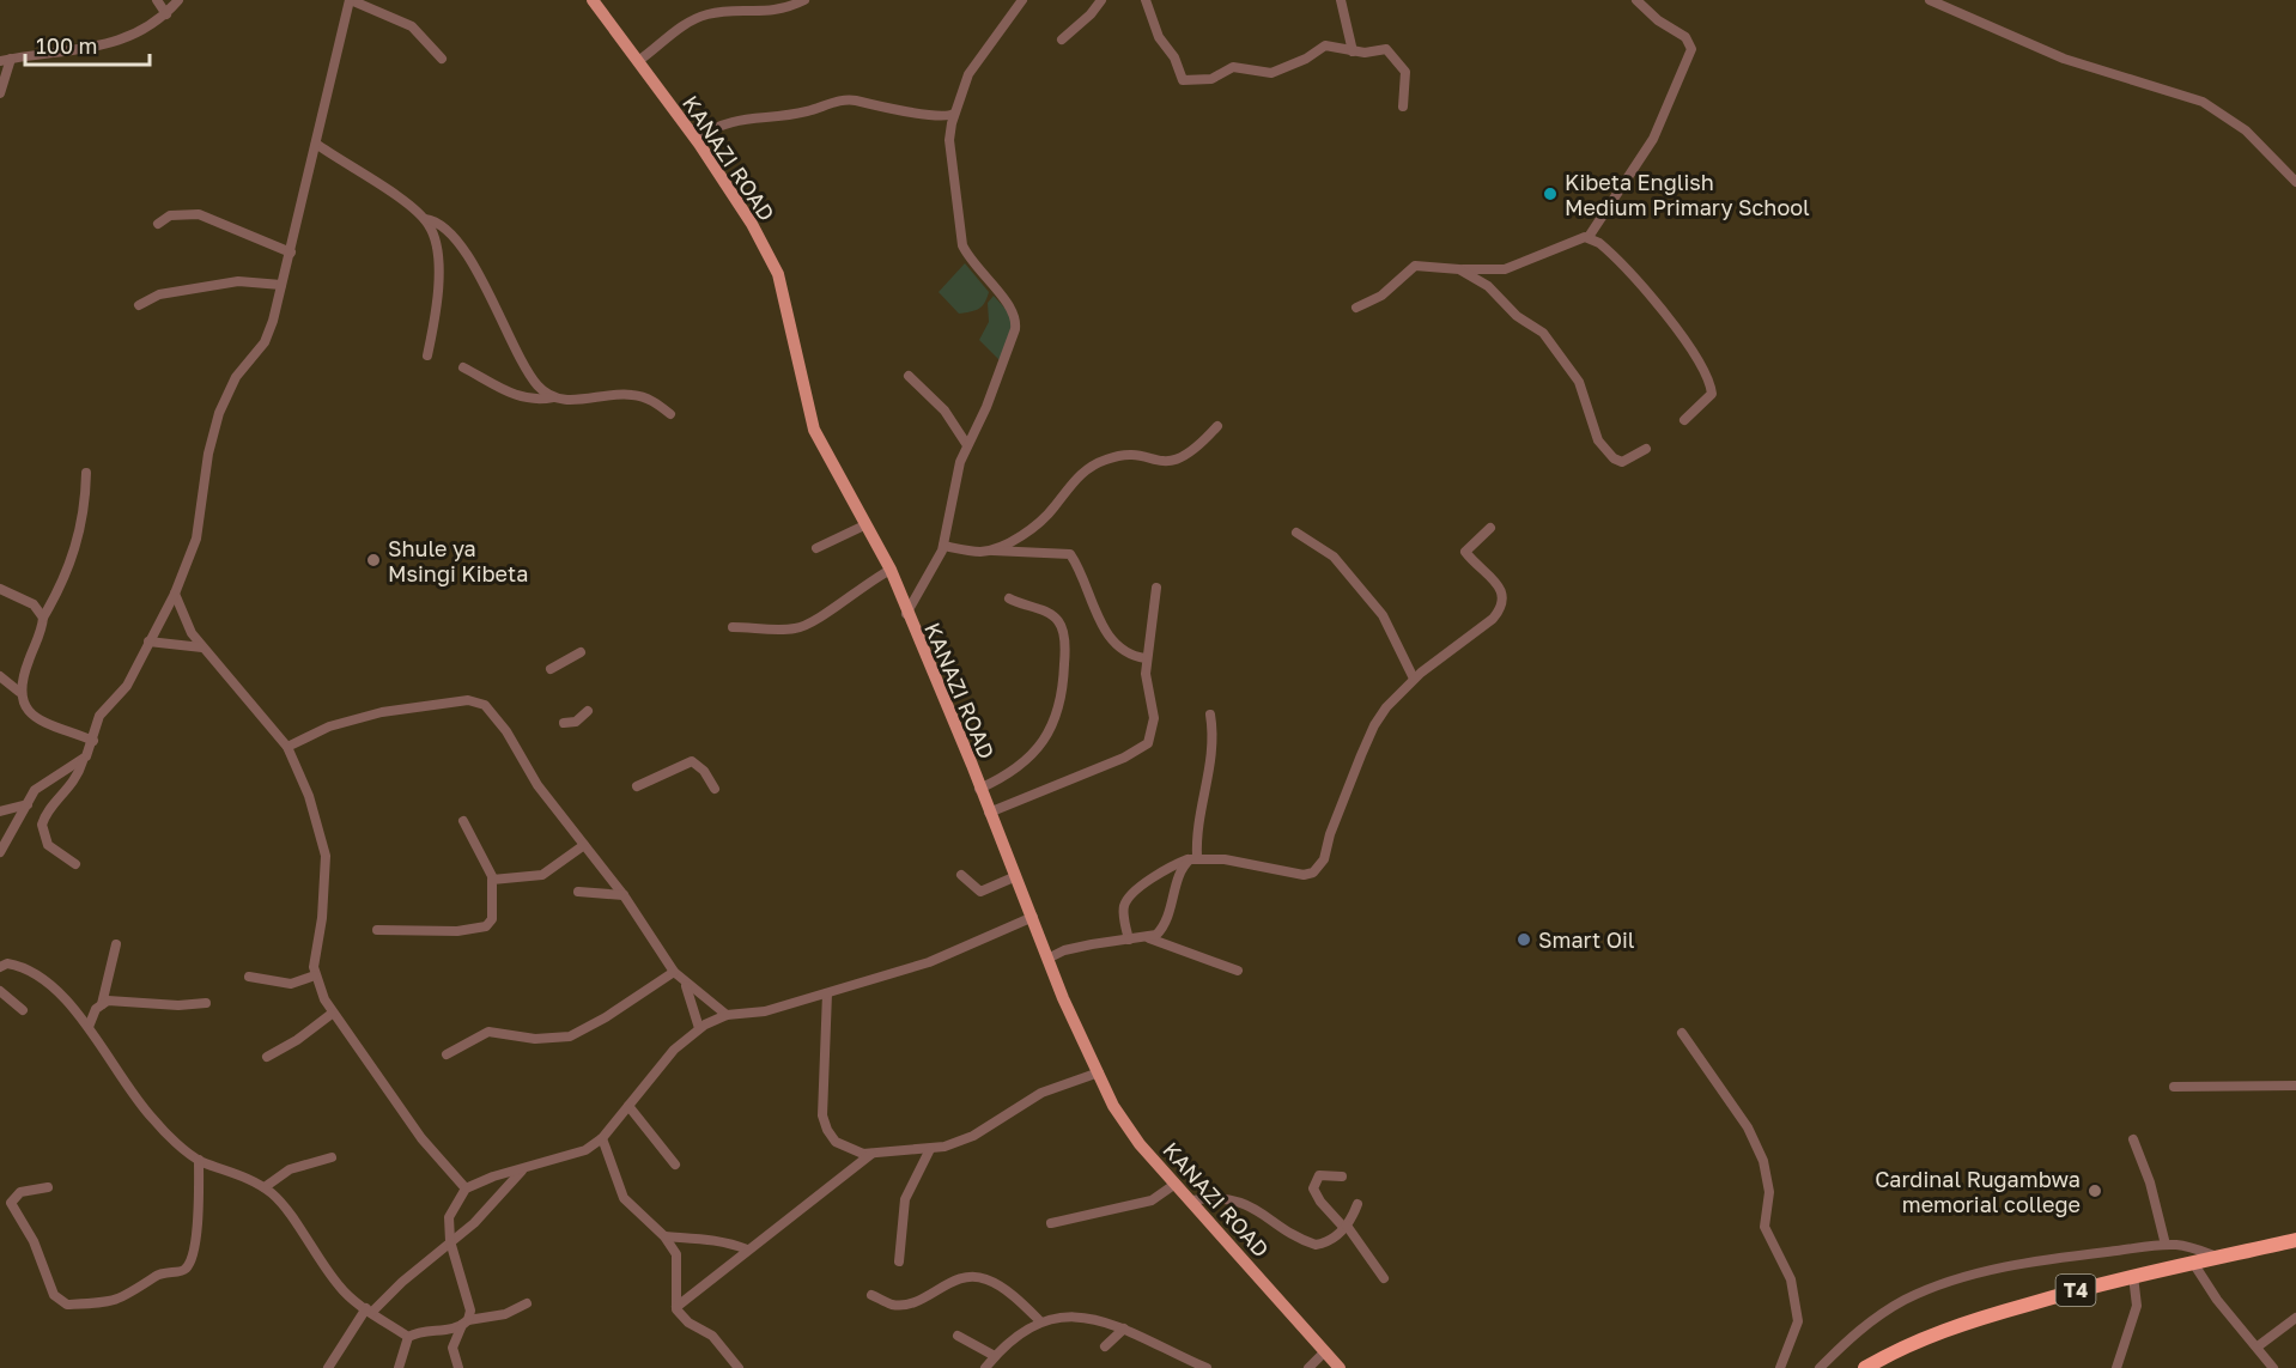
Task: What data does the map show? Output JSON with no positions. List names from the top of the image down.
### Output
{
  "streets": {
    "highway": ["T4"],
    "main road": ["KANAZI ROAD"]
  },
  "places": [
    "Kibeta English Medium Primary School",
    "Shule ya Msingi Kibeta",
    "Smart Oil",
    "Cardinal Rugambwa memorial college"
  ],
  "scale_bar": "100 m"
}
